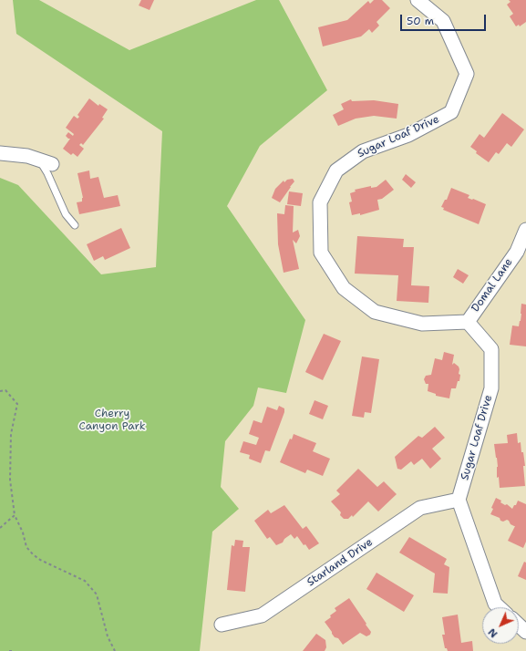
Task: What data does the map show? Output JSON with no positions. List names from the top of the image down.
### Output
{
  "streets": {
    "street": ["Sugar Loaf Drive", "Domal Lane", "Starland Drive"]
  },
  "crossings": [
    ["Sugar Loaf Drive", "Domal Lane"],
    ["Sugar Loaf Drive", "Starland Drive"]
  ],
  "parks": ["Cherry Canyon Park"],
  "scale_bar": "50 m",
  "north": "bottom left"
}
